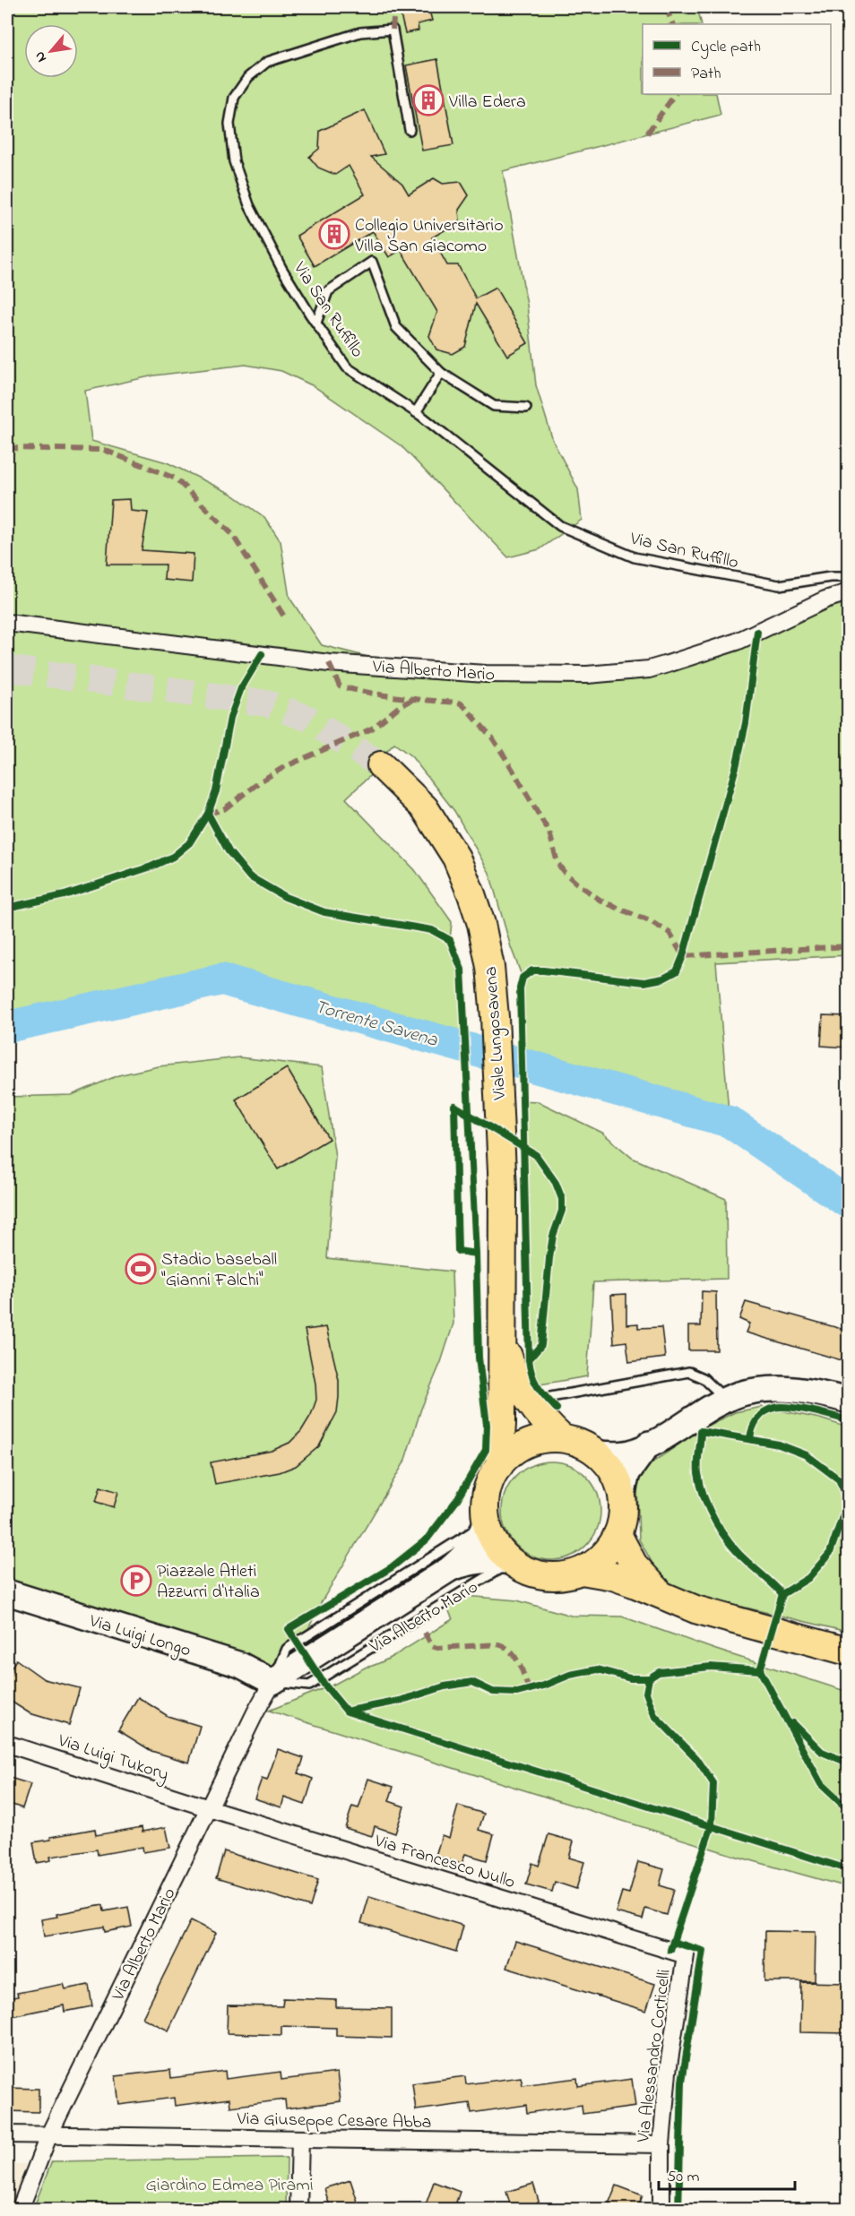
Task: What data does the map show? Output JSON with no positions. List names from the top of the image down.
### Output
{
  "streets": {
    "main road": ["Viale Lungosavena"],
    "street": [
      "Via Alberto Mario",
      "Via Luigi Longo",
      "Via Luigi Tukory",
      "Via Francesco Nullo",
      "Via Alessandro Corticelli",
      "Via Giuseppe Cesare Abba"
    ],
    "lane": ["Via San Ruffillo"]
  },
  "crossings": [
    ["Via Alberto Mario", "Viale Lungosavena"],
    ["Via Alberto Mario", "Via Luigi Longo"],
    ["Via Alberto Mario", "Via Luigi Tukory"],
    ["Via Alberto Mario", "Via Francesco Nullo"],
    ["Via Alberto Mario", "Via Giuseppe Cesare Abba"],
    ["Via Luigi Tukory", "Via Francesco Nullo"],
    ["Via Francesco Nullo", "Via Alessandro Corticelli"],
    ["Via Alessandro Corticelli", "Via Giuseppe Cesare Abba"]
  ],
  "water": ["Torrente Savena"],
  "parks": ["Giardino Edmea Pirami"],
  "places": {
    "building": ["Villa Edera", "Collegio Universitario Villa San Giacomo"],
    "sports": ["Stadio baseball \"Gianni Falchi\""],
    "parking": ["Piazzale Atleti Azzurri d'Italia"]
  },
  "legend": ["Cycle path", "Path"],
  "scale_bar": "50 m",
  "north": "bottom left"
}
